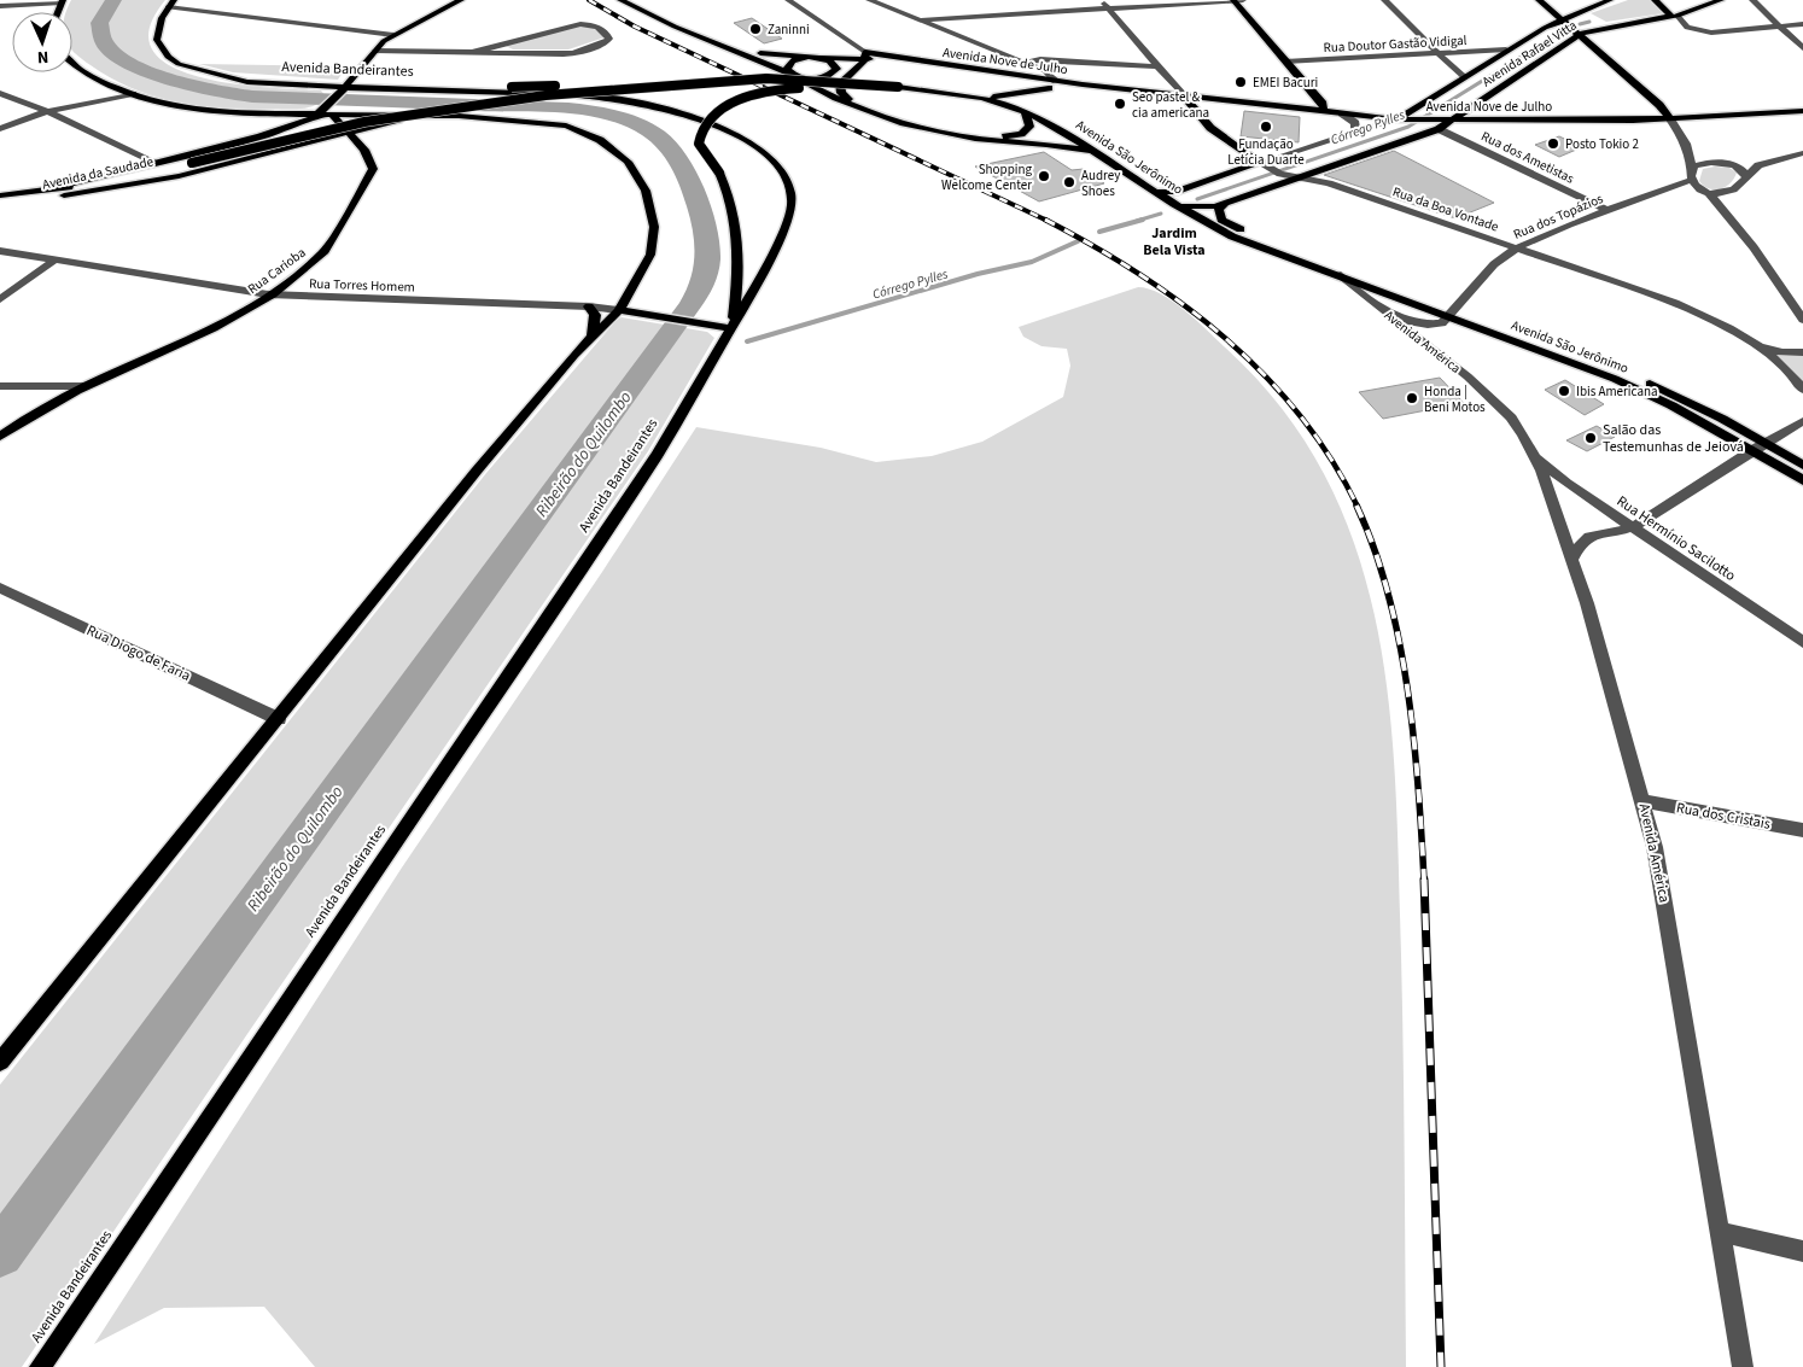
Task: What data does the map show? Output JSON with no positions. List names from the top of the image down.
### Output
{
  "streets": {
    "main road": [
      "Avenida Rafael Vitta",
      "Avenida Nove de Julho",
      "Avenida Bandeirantes",
      "Avenida São Jerônimo",
      "Avenida da Saudade",
      "Rua da Boa Vontade",
      "Rua Carioba"
    ],
    "street": [
      "Rua Doutor Gastão Vidigal",
      "Rua dos Ametistas",
      "Rua dos Topázios",
      "Rua Torres Homem",
      "Avenida América",
      "Rua Hermínio Sacilotto",
      "Rua Diogo de Faria",
      "Rua dos Cristais"
    ]
  },
  "crossings": [
    ["Rua Doutor Gastão Vidigal", "Avenida Rafael Vitta"],
    ["Avenida Rafael Vitta", "Avenida Nove de Julho"],
    ["Avenida Rafael Vitta", "Avenida São Jerônimo"],
    ["Avenida Rafael Vitta", "Rua dos Ametistas"],
    ["Avenida Rafael Vitta", "Rua da Boa Vontade"],
    ["Avenida Nove de Julho", "Rua dos Ametistas"],
    ["Avenida Nove de Julho", "Rua da Boa Vontade"],
    ["Avenida São Jerônimo", "Rua dos Topázios"],
    ["Avenida São Jerônimo", "Avenida América"],
    ["Rua dos Ametistas", "Rua dos Topázios"],
    ["Rua da Boa Vontade", "Rua dos Topázios"],
    ["Rua dos Topázios", "Avenida América"],
    ["Rua Carioba", "Rua Torres Homem"],
    ["Avenida América", "Rua Hermínio Sacilotto"],
    ["Avenida América", "Rua dos Cristais"]
  ],
  "districts": ["Jardim Bela Vista"],
  "water": ["Córrego Pylles", "Ribeirão do Quilombo"],
  "places": [
    "Zaninni",
    "EMEI Bacuri",
    "Seo pastel & cia americana",
    "Fundação Letícia Duarte",
    "Posto Tokio 2",
    "Shopping Welcome Center",
    "Audrey Shoes",
    "Ibis Americana",
    "Honda | Beni Motos",
    "Salão das Testemunhas de Jeiová"
  ],
  "north": "bottom"
}
